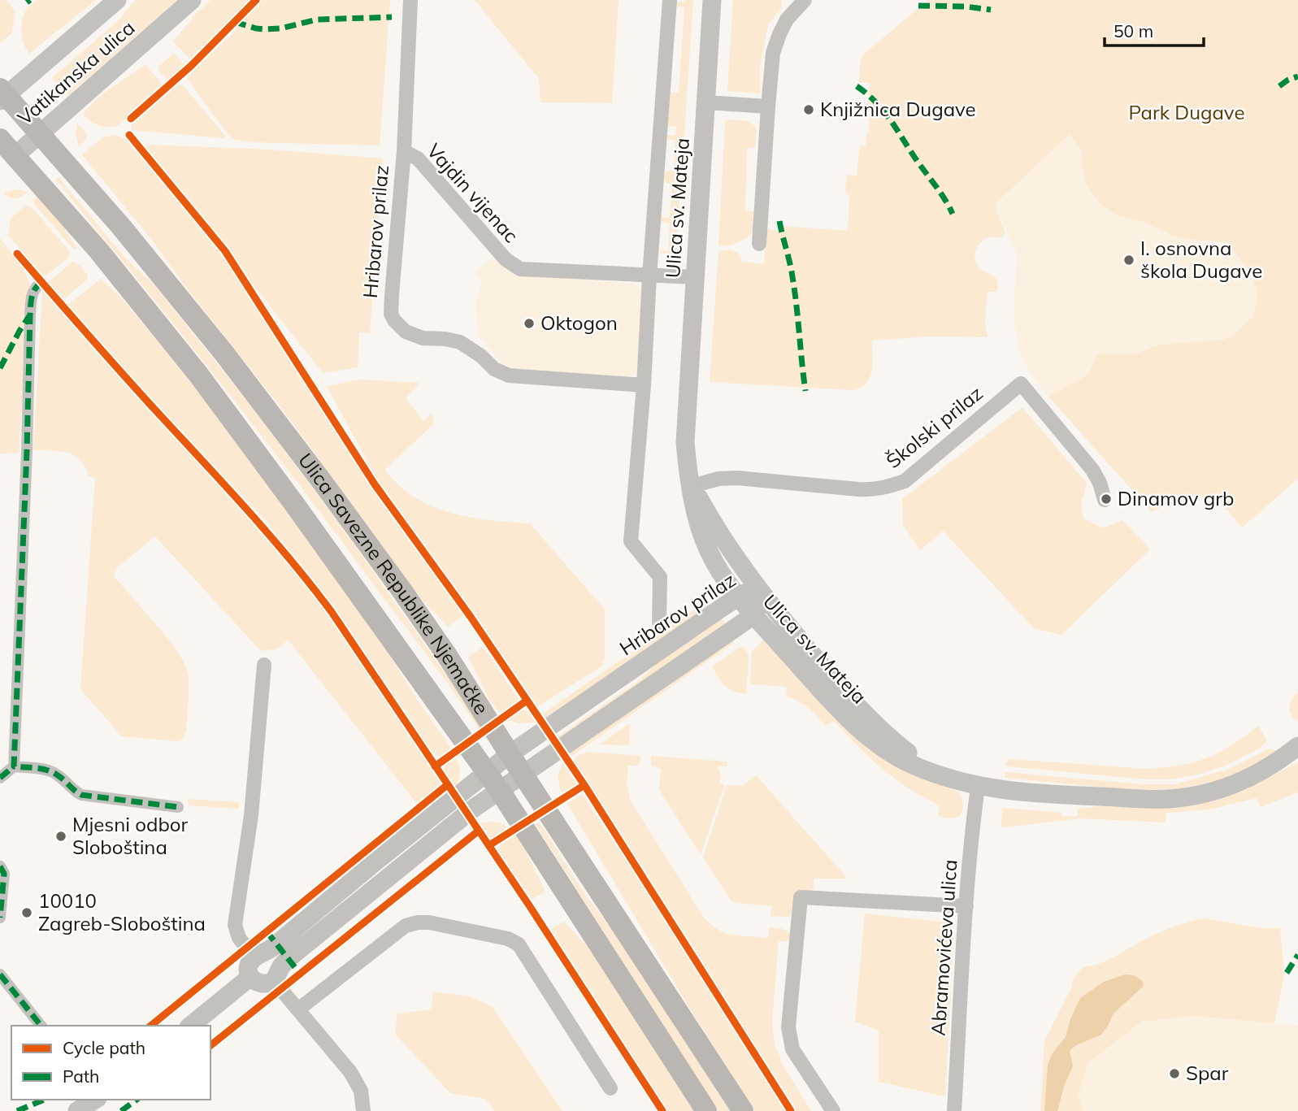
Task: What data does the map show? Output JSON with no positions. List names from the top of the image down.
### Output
{
  "streets": {
    "main road": ["Ulica Savezne Republike Njemačke"],
    "street": [
      "Vatikanska ulica",
      "Vajdin vijenac",
      "Ulica sv. Mateja",
      "Hribarov prilaz",
      "Školski prilaz",
      "Abramovićeva ulica"
    ]
  },
  "crossings": [
    ["Vatikanska ulica", "Ulica Savezne Republike Njemačke"],
    ["Vajdin vijenac", "Ulica sv. Mateja"],
    ["Vajdin vijenac", "Hribarov prilaz"],
    ["Ulica sv. Mateja", "Hribarov prilaz"],
    ["Ulica sv. Mateja", "Školski prilaz"],
    ["Ulica sv. Mateja", "Abramovićeva ulica"],
    ["Hribarov prilaz", "Ulica Savezne Republike Njemačke"]
  ],
  "parks": ["Park Dugave"],
  "places": [
    "Knjižnica Dugave",
    "I. osnovna škola Dugave",
    "Oktogon",
    "Dinamov grb",
    "Mjesni odbor Sloboština",
    "10010 Zagreb-Sloboština",
    "Spar"
  ],
  "legend": ["Cycle path", "Path"],
  "scale_bar": "50 m"
}
